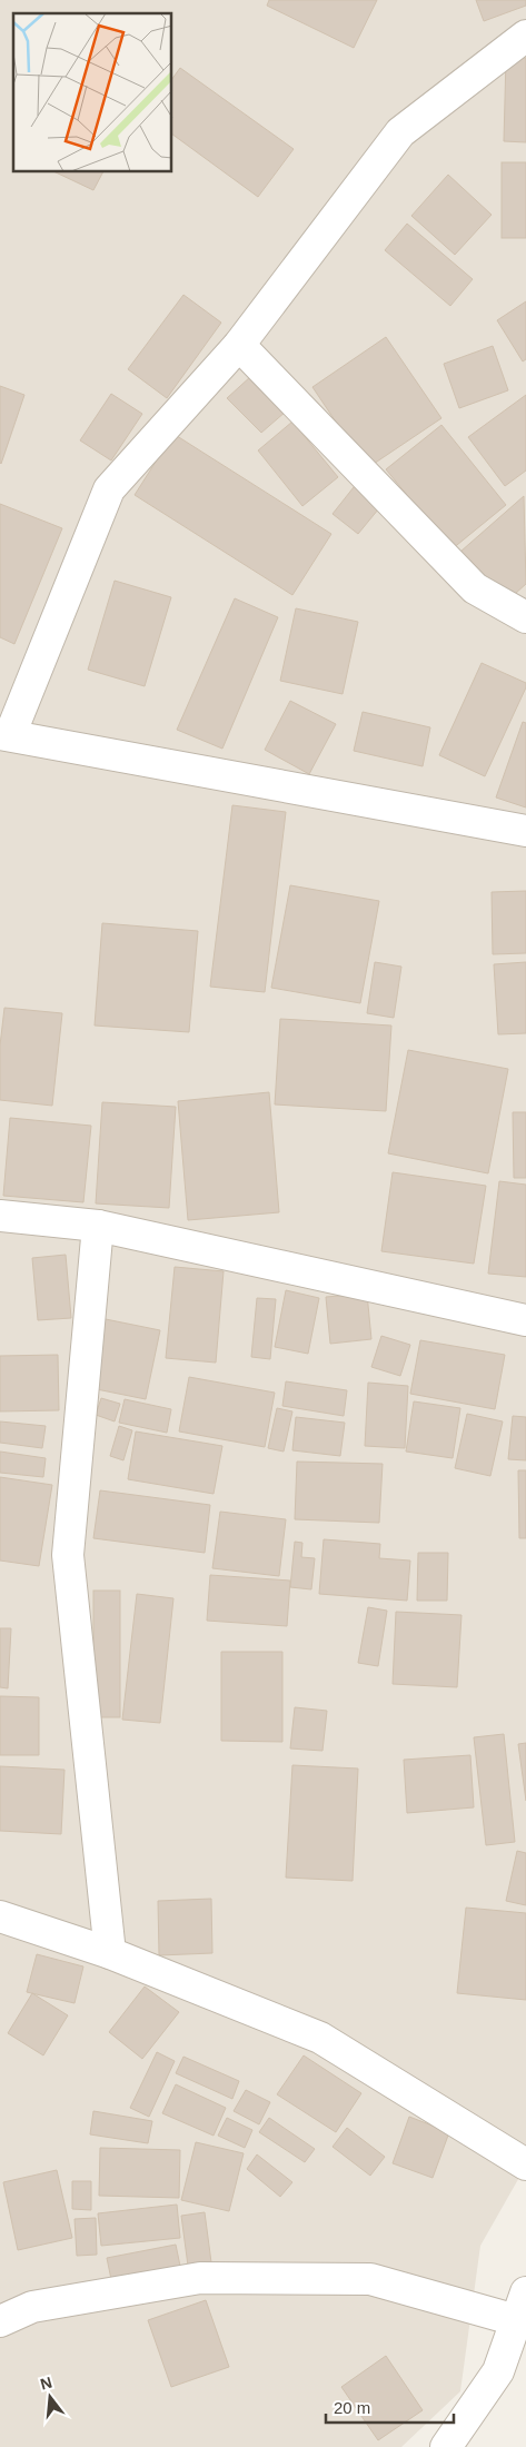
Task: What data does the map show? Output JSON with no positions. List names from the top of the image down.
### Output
{
  "scale_bar": "20 m",
  "north": "top"
}
